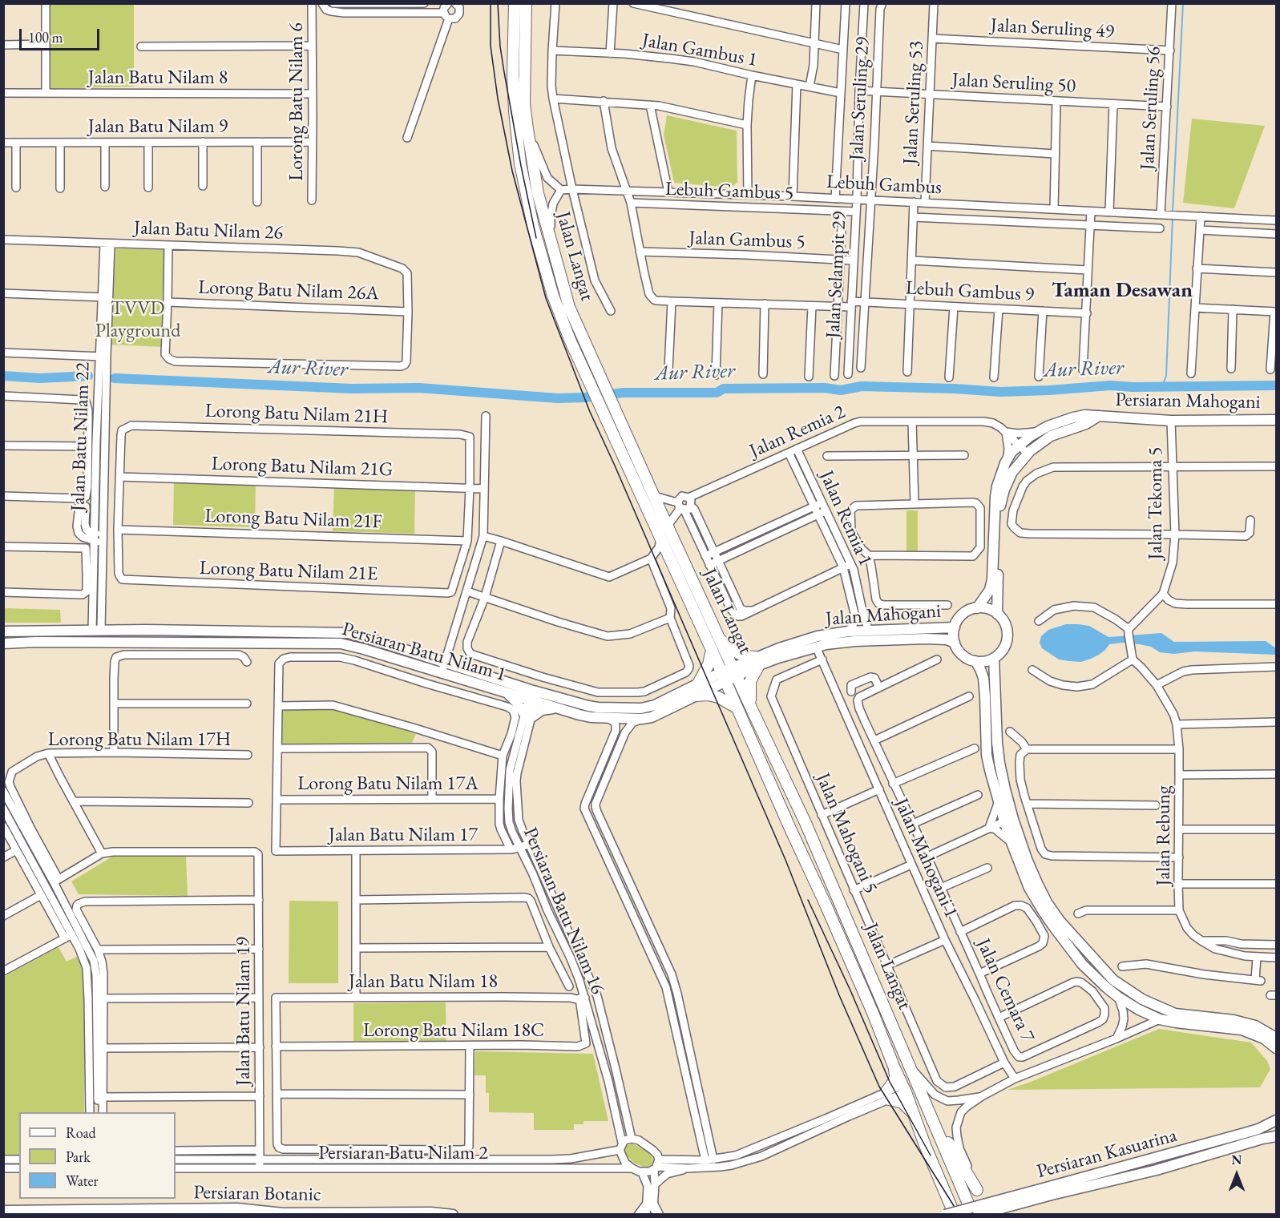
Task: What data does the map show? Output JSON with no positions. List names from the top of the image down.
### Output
{
  "streets": {
    "highway": ["Jalan Langat"],
    "main road": [
      "Persiaran Mahogani",
      "Jalan Mahogani",
      "Persiaran Batu Nilam 1",
      "Persiaran Kasuarina",
      "Persiaran Botanic"
    ],
    "street": [
      "Jalan Seruling 49",
      "Jalan Gambus 1",
      "Jalan Batu Nilam 8",
      "Jalan Seruling 50",
      "Jalan Seruling 29",
      "Lorong Batu Nilam 6",
      "Jalan Seruling 53",
      "Jalan Seruling 56",
      "Jalan Batu Nilam 9",
      "Lebuh Gambus",
      "Lebuh Gambus 5",
      "Jalan Batu Nilam 26",
      "Jalan Gambus 5",
      "Jalan Selampit 29",
      "Lorong Batu Nilam 26A",
      "Lebuh Gambus 9",
      "Lorong Batu Nilam 21H",
      "Jalan Remia 2",
      "Jalan Batu Nilam 22",
      "Lorong Batu Nilam 21G",
      "Jalan Tekoma 5",
      "Jalan Remia 1",
      "Lorong Batu Nilam 21F",
      "Lorong Batu Nilam 21E",
      "Lorong Batu Nilam 17H",
      "Lorong Batu Nilam 17A",
      "Jalan Mahogani 5",
      "Jalan Batu Nilam 17",
      "Jalan Rebung",
      "Jalan Mahogani 1",
      "Persiaran Batu Nilam 16",
      "Jalan Batu Nilam 18",
      "Jalan Cemara 7",
      "Jalan Batu Nilam 19",
      "Lorong Batu Nilam 18C",
      "Persiaran Batu Nilam 2"
    ]
  },
  "crossings": [
    ["Jalan Seruling 49", "Jalan Seruling 53"],
    ["Jalan Seruling 49", "Jalan Seruling 56"],
    ["Jalan Batu Nilam 8", "Lorong Batu Nilam 6"],
    ["Jalan Seruling 50", "Jalan Seruling 29"],
    ["Jalan Seruling 50", "Jalan Seruling 53"],
    ["Jalan Seruling 50", "Jalan Seruling 56"],
    ["Jalan Seruling 50", "Jalan Selampit 29"],
    ["Jalan Seruling 29", "Lebuh Gambus"],
    ["Jalan Seruling 29", "Lebuh Gambus 9"],
    ["Lorong Batu Nilam 6", "Jalan Batu Nilam 9"],
    ["Jalan Seruling 53", "Lebuh Gambus"],
    ["Jalan Seruling 56", "Lebuh Gambus"],
    ["Lebuh Gambus", "Jalan Selampit 29"],
    ["Lebuh Gambus 5", "Jalan Selampit 29"],
    ["Jalan Batu Nilam 26", "Lorong Batu Nilam 26A"],
    ["Jalan Batu Nilam 26", "Jalan Batu Nilam 22"],
    ["Jalan Gambus 5", "Jalan Selampit 29"],
    ["Jalan Gambus 5", "Lebuh Gambus 9"],
    ["Jalan Langat", "Jalan Mahogani"],
    ["Jalan Langat", "Persiaran Batu Nilam 1"],
    ["Jalan Selampit 29", "Lebuh Gambus 9"],
    ["Persiaran Mahogani", "Jalan Remia 2"],
    ["Persiaran Mahogani", "Jalan Tekoma 5"],
    ["Persiaran Mahogani", "Jalan Mahogani"],
    ["Lorong Batu Nilam 21H", "Lorong Batu Nilam 21G"],
    ["Jalan Remia 2", "Jalan Remia 1"],
    ["Jalan Batu Nilam 22", "Persiaran Batu Nilam 1"],
    ["Jalan Remia 1", "Jalan Mahogani"],
    ["Lorong Batu Nilam 21F", "Lorong Batu Nilam 21E"],
    ["Jalan Mahogani", "Persiaran Batu Nilam 1"],
    ["Jalan Mahogani", "Jalan Mahogani 1"],
    ["Persiaran Batu Nilam 1", "Persiaran Batu Nilam 16"],
    ["Lorong Batu Nilam 17A", "Jalan Batu Nilam 17"],
    ["Jalan Mahogani 5", "Jalan Mahogani 1"],
    ["Jalan Batu Nilam 17", "Persiaran Batu Nilam 16"],
    ["Persiaran Batu Nilam 16", "Jalan Batu Nilam 18"],
    ["Persiaran Batu Nilam 16", "Lorong Batu Nilam 18C"],
    ["Persiaran Batu Nilam 16", "Persiaran Batu Nilam 2"],
    ["Jalan Batu Nilam 18", "Lorong Batu Nilam 18C"],
    ["Jalan Batu Nilam 19", "Persiaran Batu Nilam 2"]
  ],
  "districts": ["Taman Desawan"],
  "water": ["Aur River"],
  "parks": ["TVVD Playground"],
  "legend": ["Road", "Park", "Water"],
  "scale_bar": "100 m",
  "north": "top"
}
